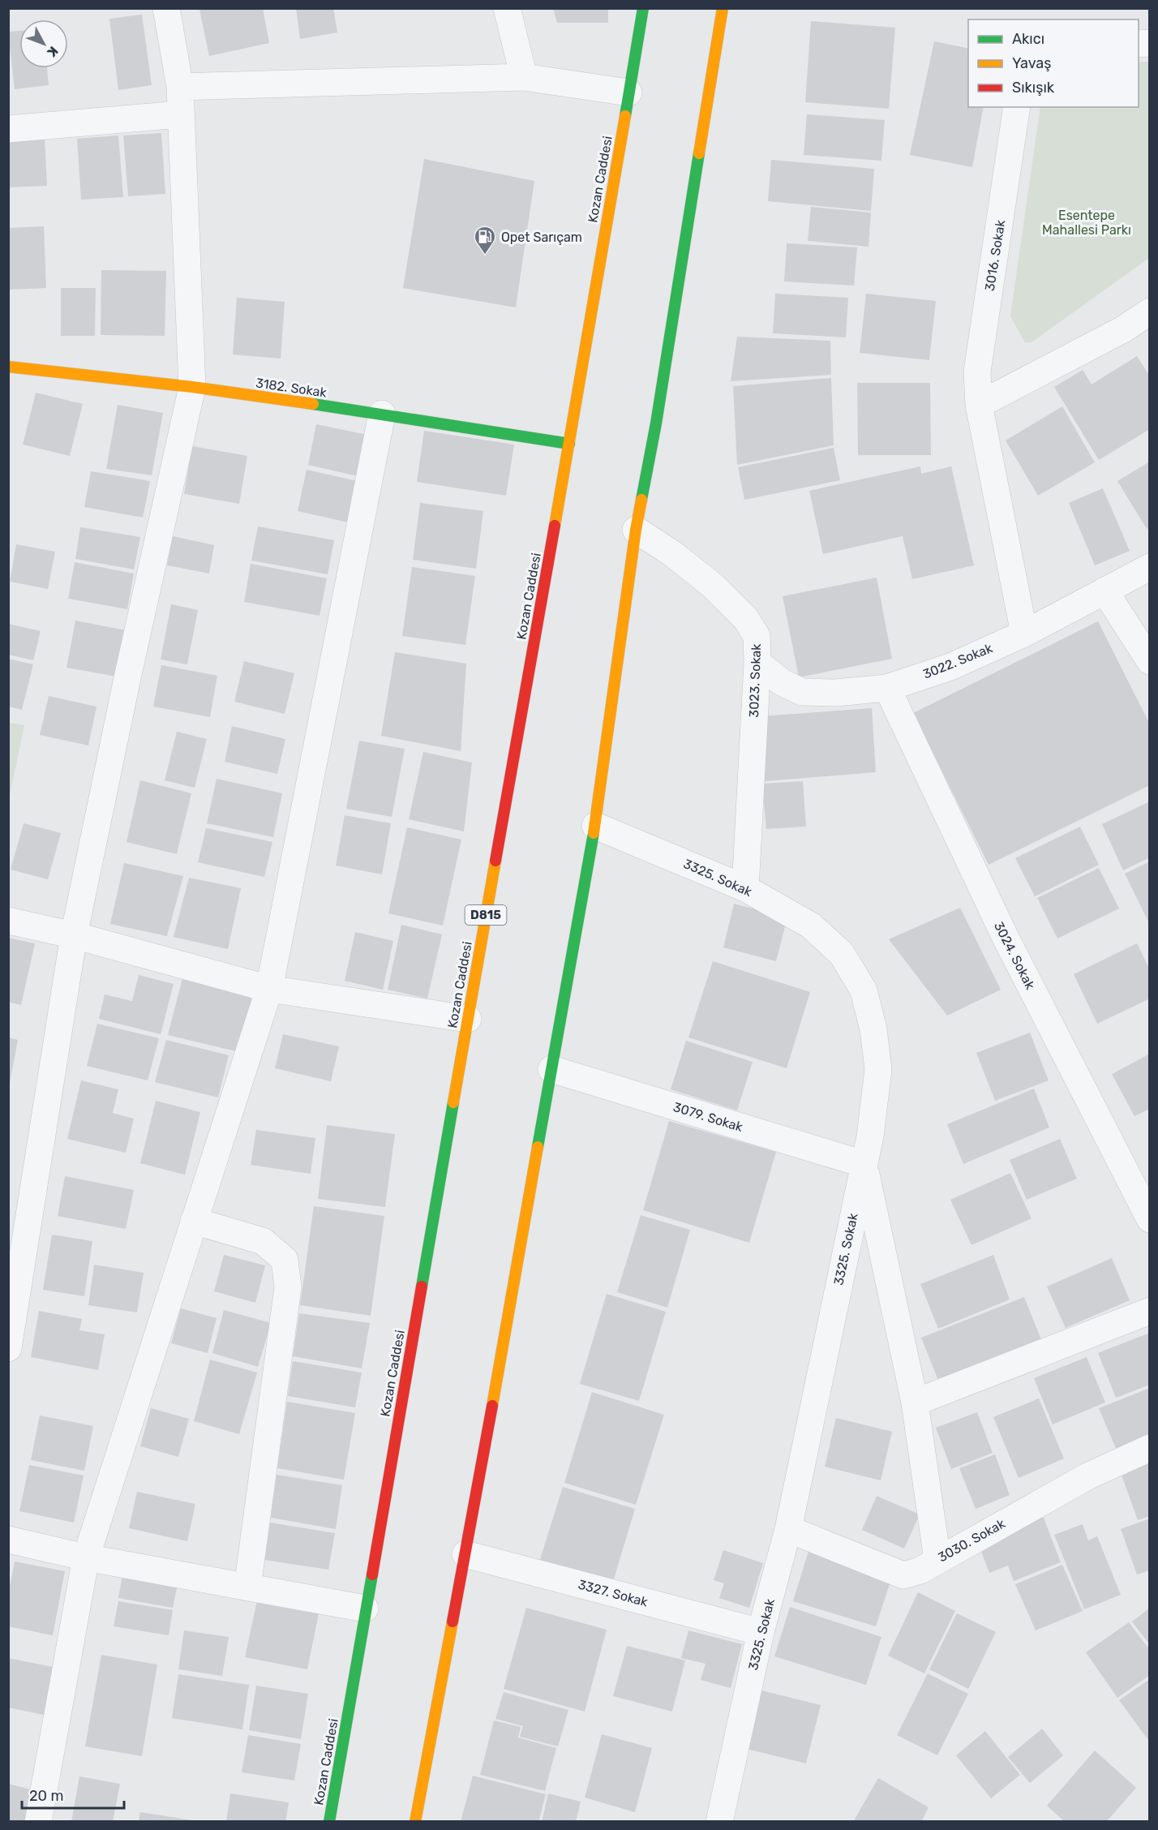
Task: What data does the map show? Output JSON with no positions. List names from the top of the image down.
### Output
{
  "streets": {
    "main road": ["Kozan Caddesi", "3182. Sokak", "D815"],
    "street": [
      "3016. Sokak",
      "3022. Sokak",
      "3023. Sokak",
      "3325. Sokak",
      "3024. Sokak",
      "3079. Sokak",
      "3030. Sokak",
      "3327. Sokak"
    ]
  },
  "crossings": [
    ["Kozan Caddesi", "3182. Sokak"],
    ["3016. Sokak", "3022. Sokak"],
    ["3022. Sokak", "3023. Sokak"],
    ["3022. Sokak", "3024. Sokak"],
    ["3023. Sokak", "3325. Sokak"],
    ["3325. Sokak", "3079. Sokak"],
    ["3325. Sokak", "3030. Sokak"],
    ["3325. Sokak", "3327. Sokak"]
  ],
  "parks": ["Esentepe Mahallesi Parkı"],
  "places": {
    "fuel station": ["Opet Sarıçam"]
  },
  "legend": ["Akıcı", "Yavaş", "Sıkışık"],
  "scale_bar": "20 m",
  "north": "bottom right"
}
